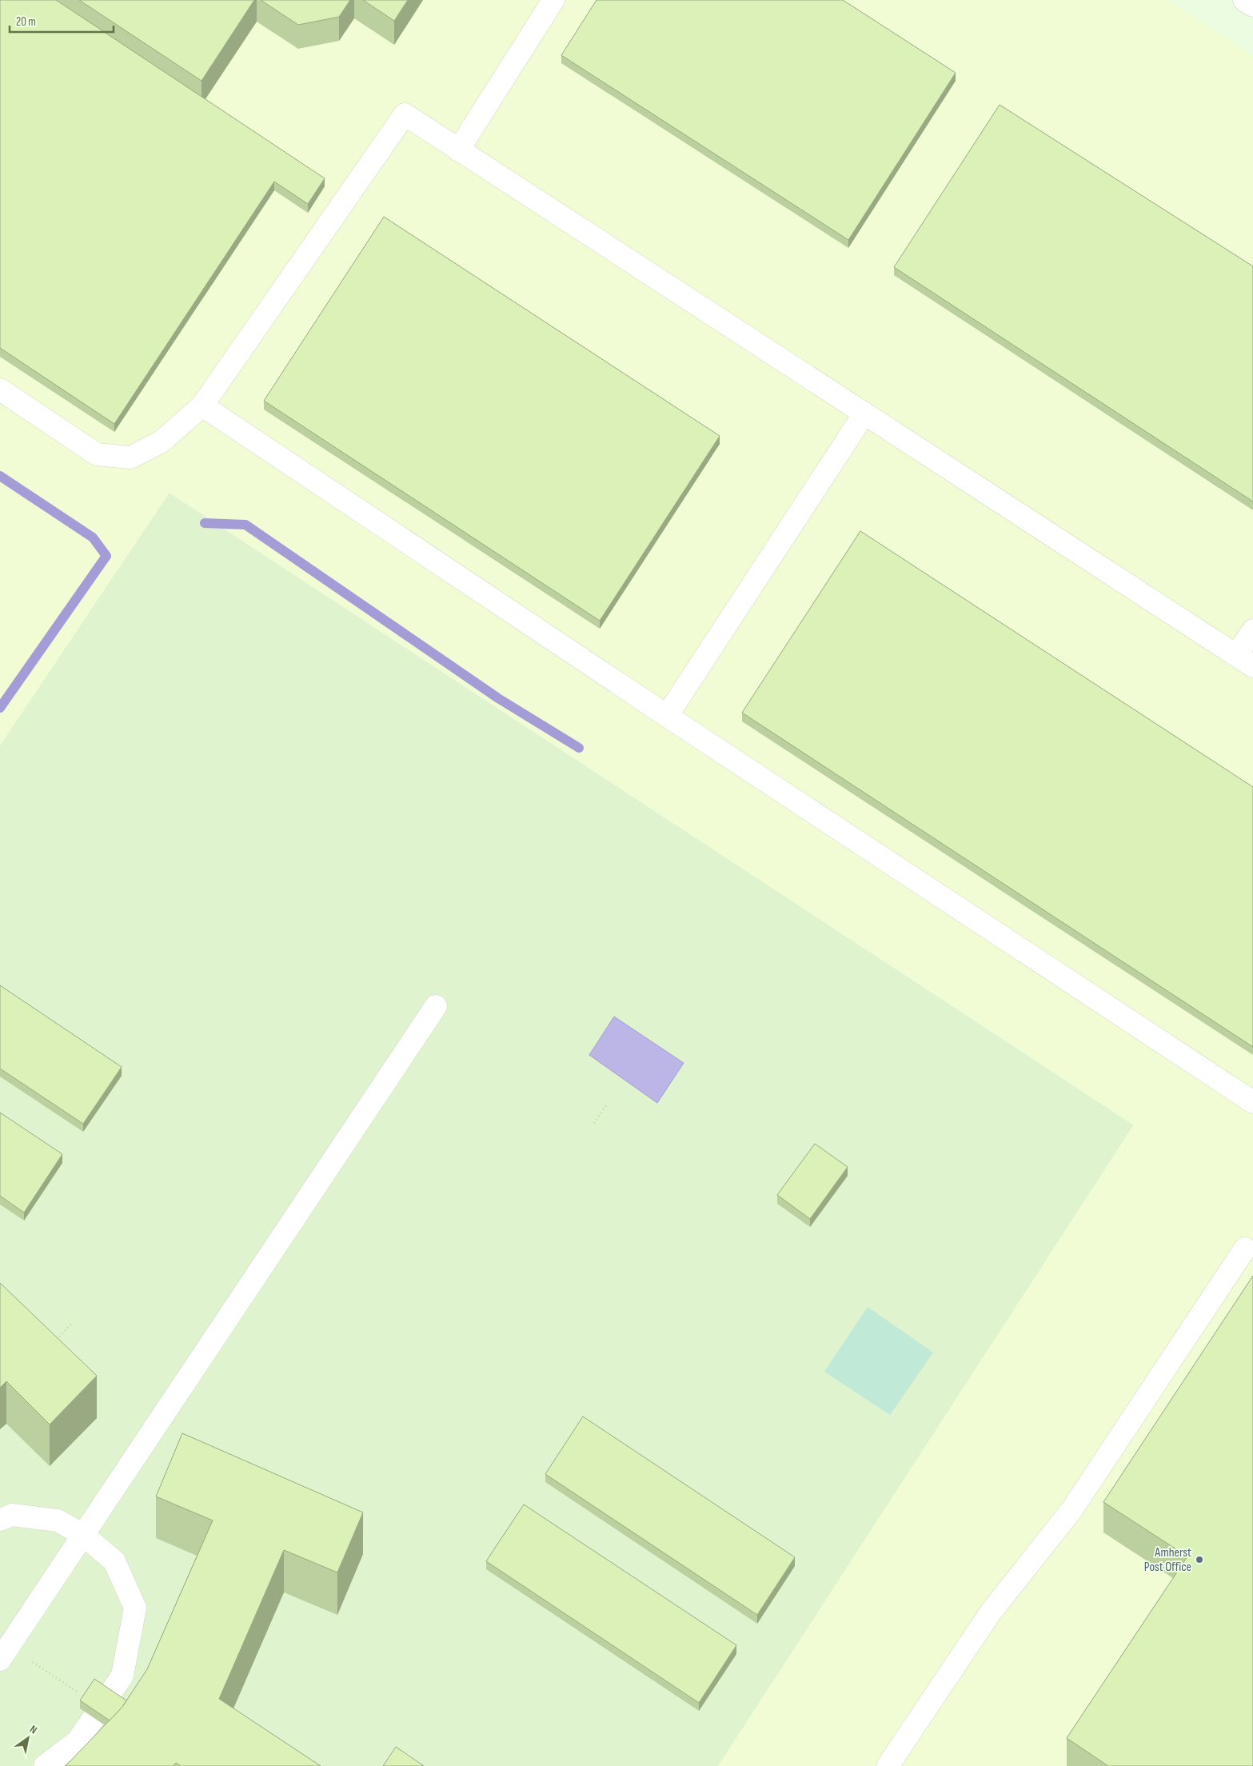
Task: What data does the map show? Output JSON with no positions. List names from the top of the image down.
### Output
{
  "places": ["Amherst Post Office"],
  "scale_bar": "20 m",
  "north": "top right"
}
